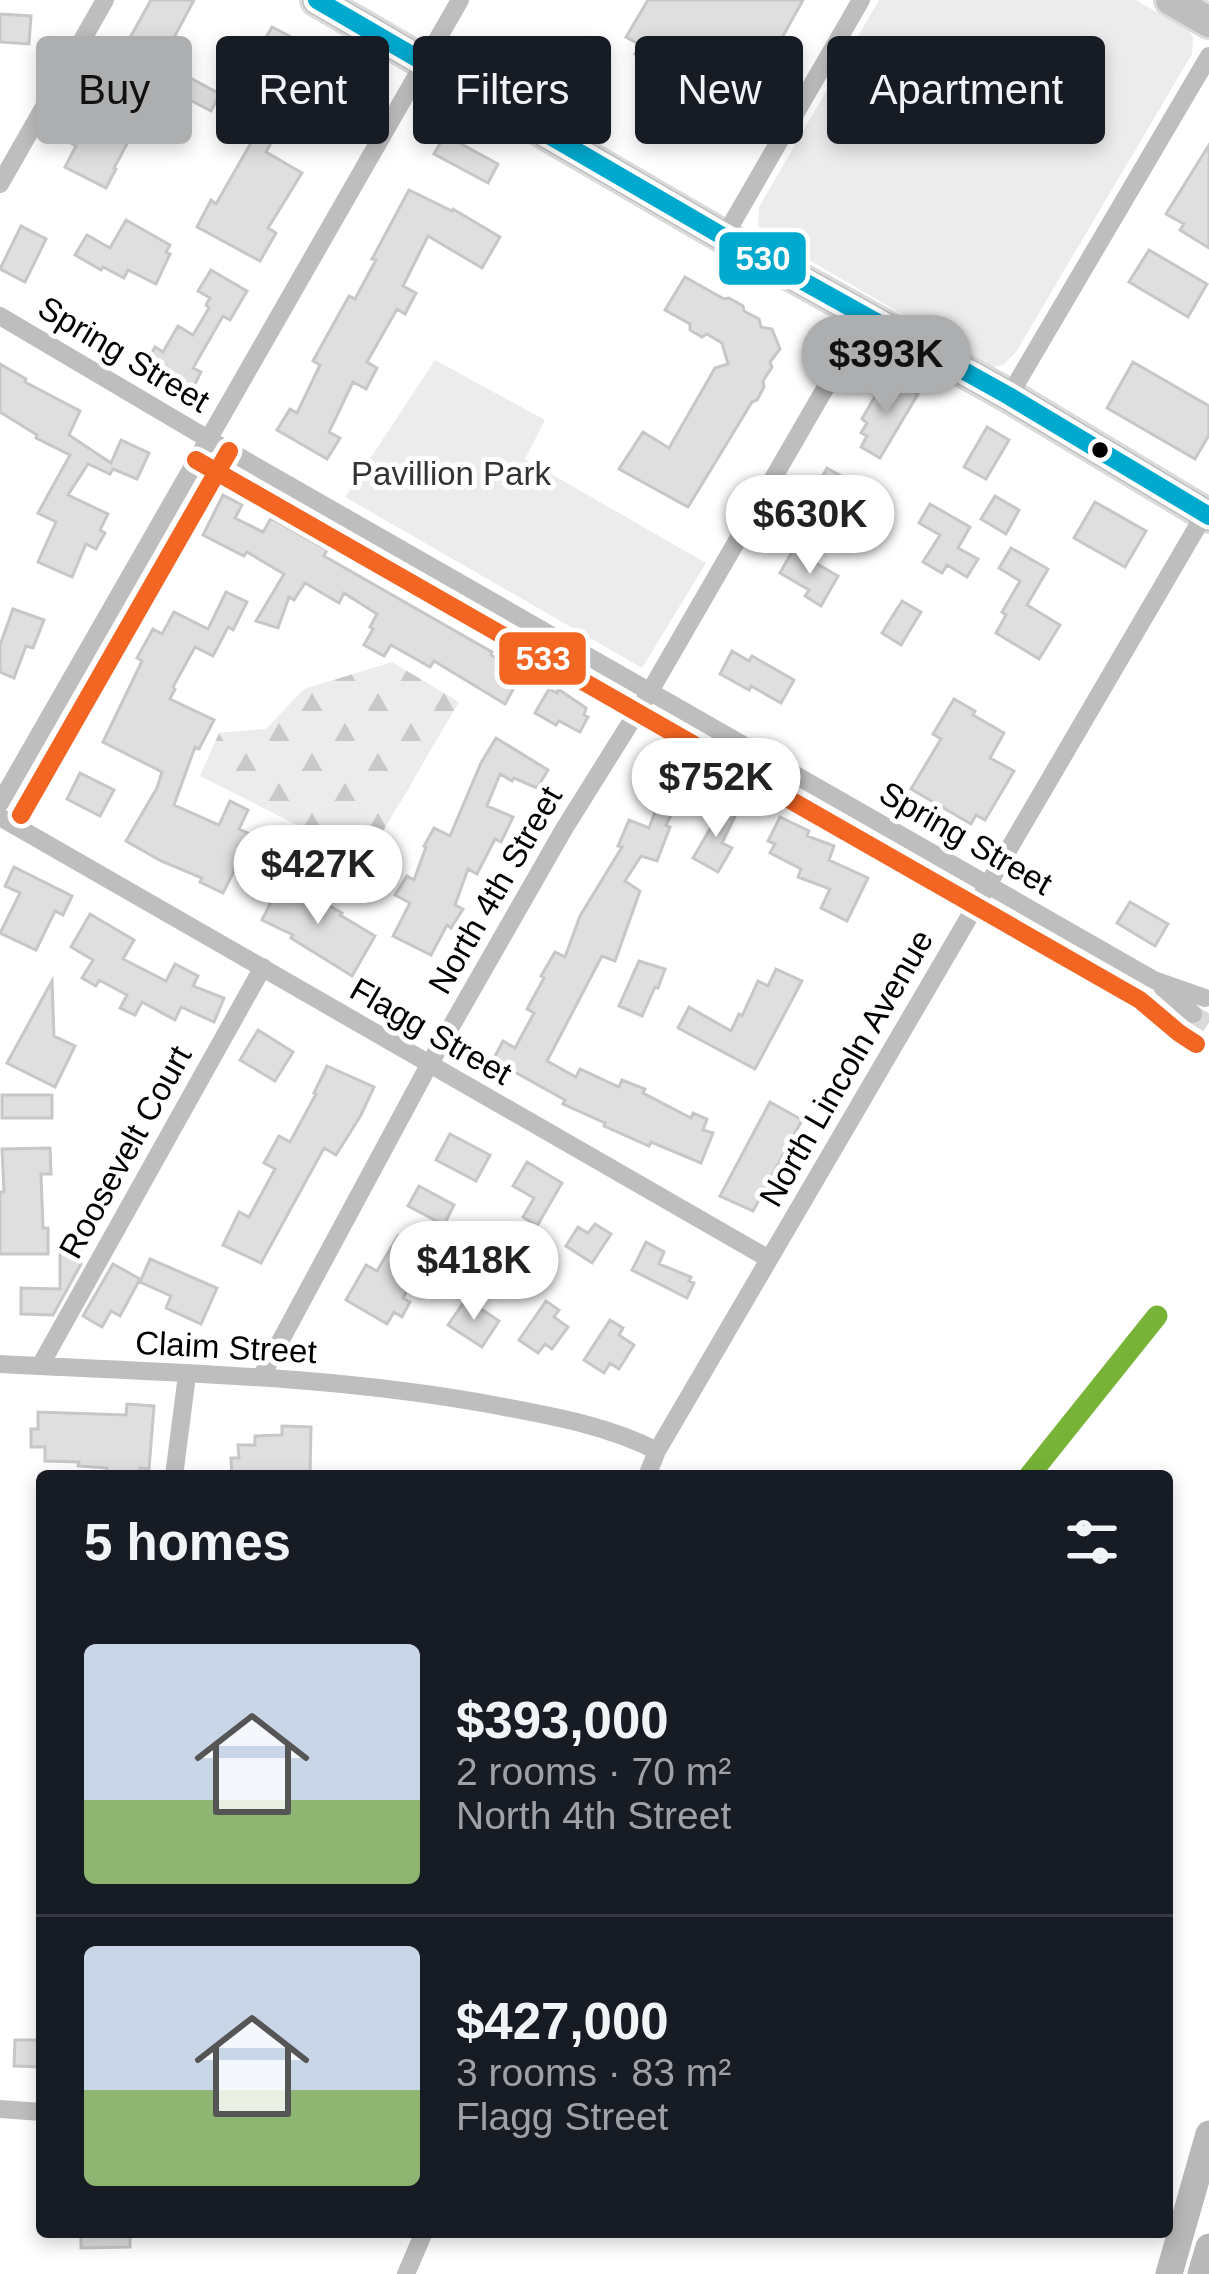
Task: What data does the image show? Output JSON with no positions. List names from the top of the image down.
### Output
{
  "streets": {
    "street": [
      "Spring Street",
      "North 4th Street",
      "Flagg Street",
      "North Lincoln Avenue",
      "Roosevelt Court",
      "Claim Street"
    ]
  },
  "crossings": [
    ["Spring Street", "North 4th Street"],
    ["Spring Street", "North Lincoln Avenue"],
    ["North 4th Street", "Flagg Street"],
    ["North 4th Street", "Claim Street"],
    ["Flagg Street", "North Lincoln Avenue"],
    ["Flagg Street", "Roosevelt Court"],
    ["North Lincoln Avenue", "Claim Street"],
    ["Roosevelt Court", "Claim Street"]
  ],
  "parks": ["Pavillion Park"],
  "lines": ["transit line 530", "transit line 533"],
  "page": {
    "chip": [
      "Buy",
      "Rent",
      "Filters",
      "New",
      "Apartment"
    ],
    "price": [
      "$393K",
      "$630K",
      "$752K",
      "$427K",
      "$418K"
    ],
    "heading": "5 homes",
    "list": [
      {
        "name": "$393,000",
        "note": "2 rooms · 70 m² · North 4th Street"
      },
      {
        "name": "$427,000",
        "note": "3 rooms · 83 m² · Flagg Street"
      }
    ]
  }
}
